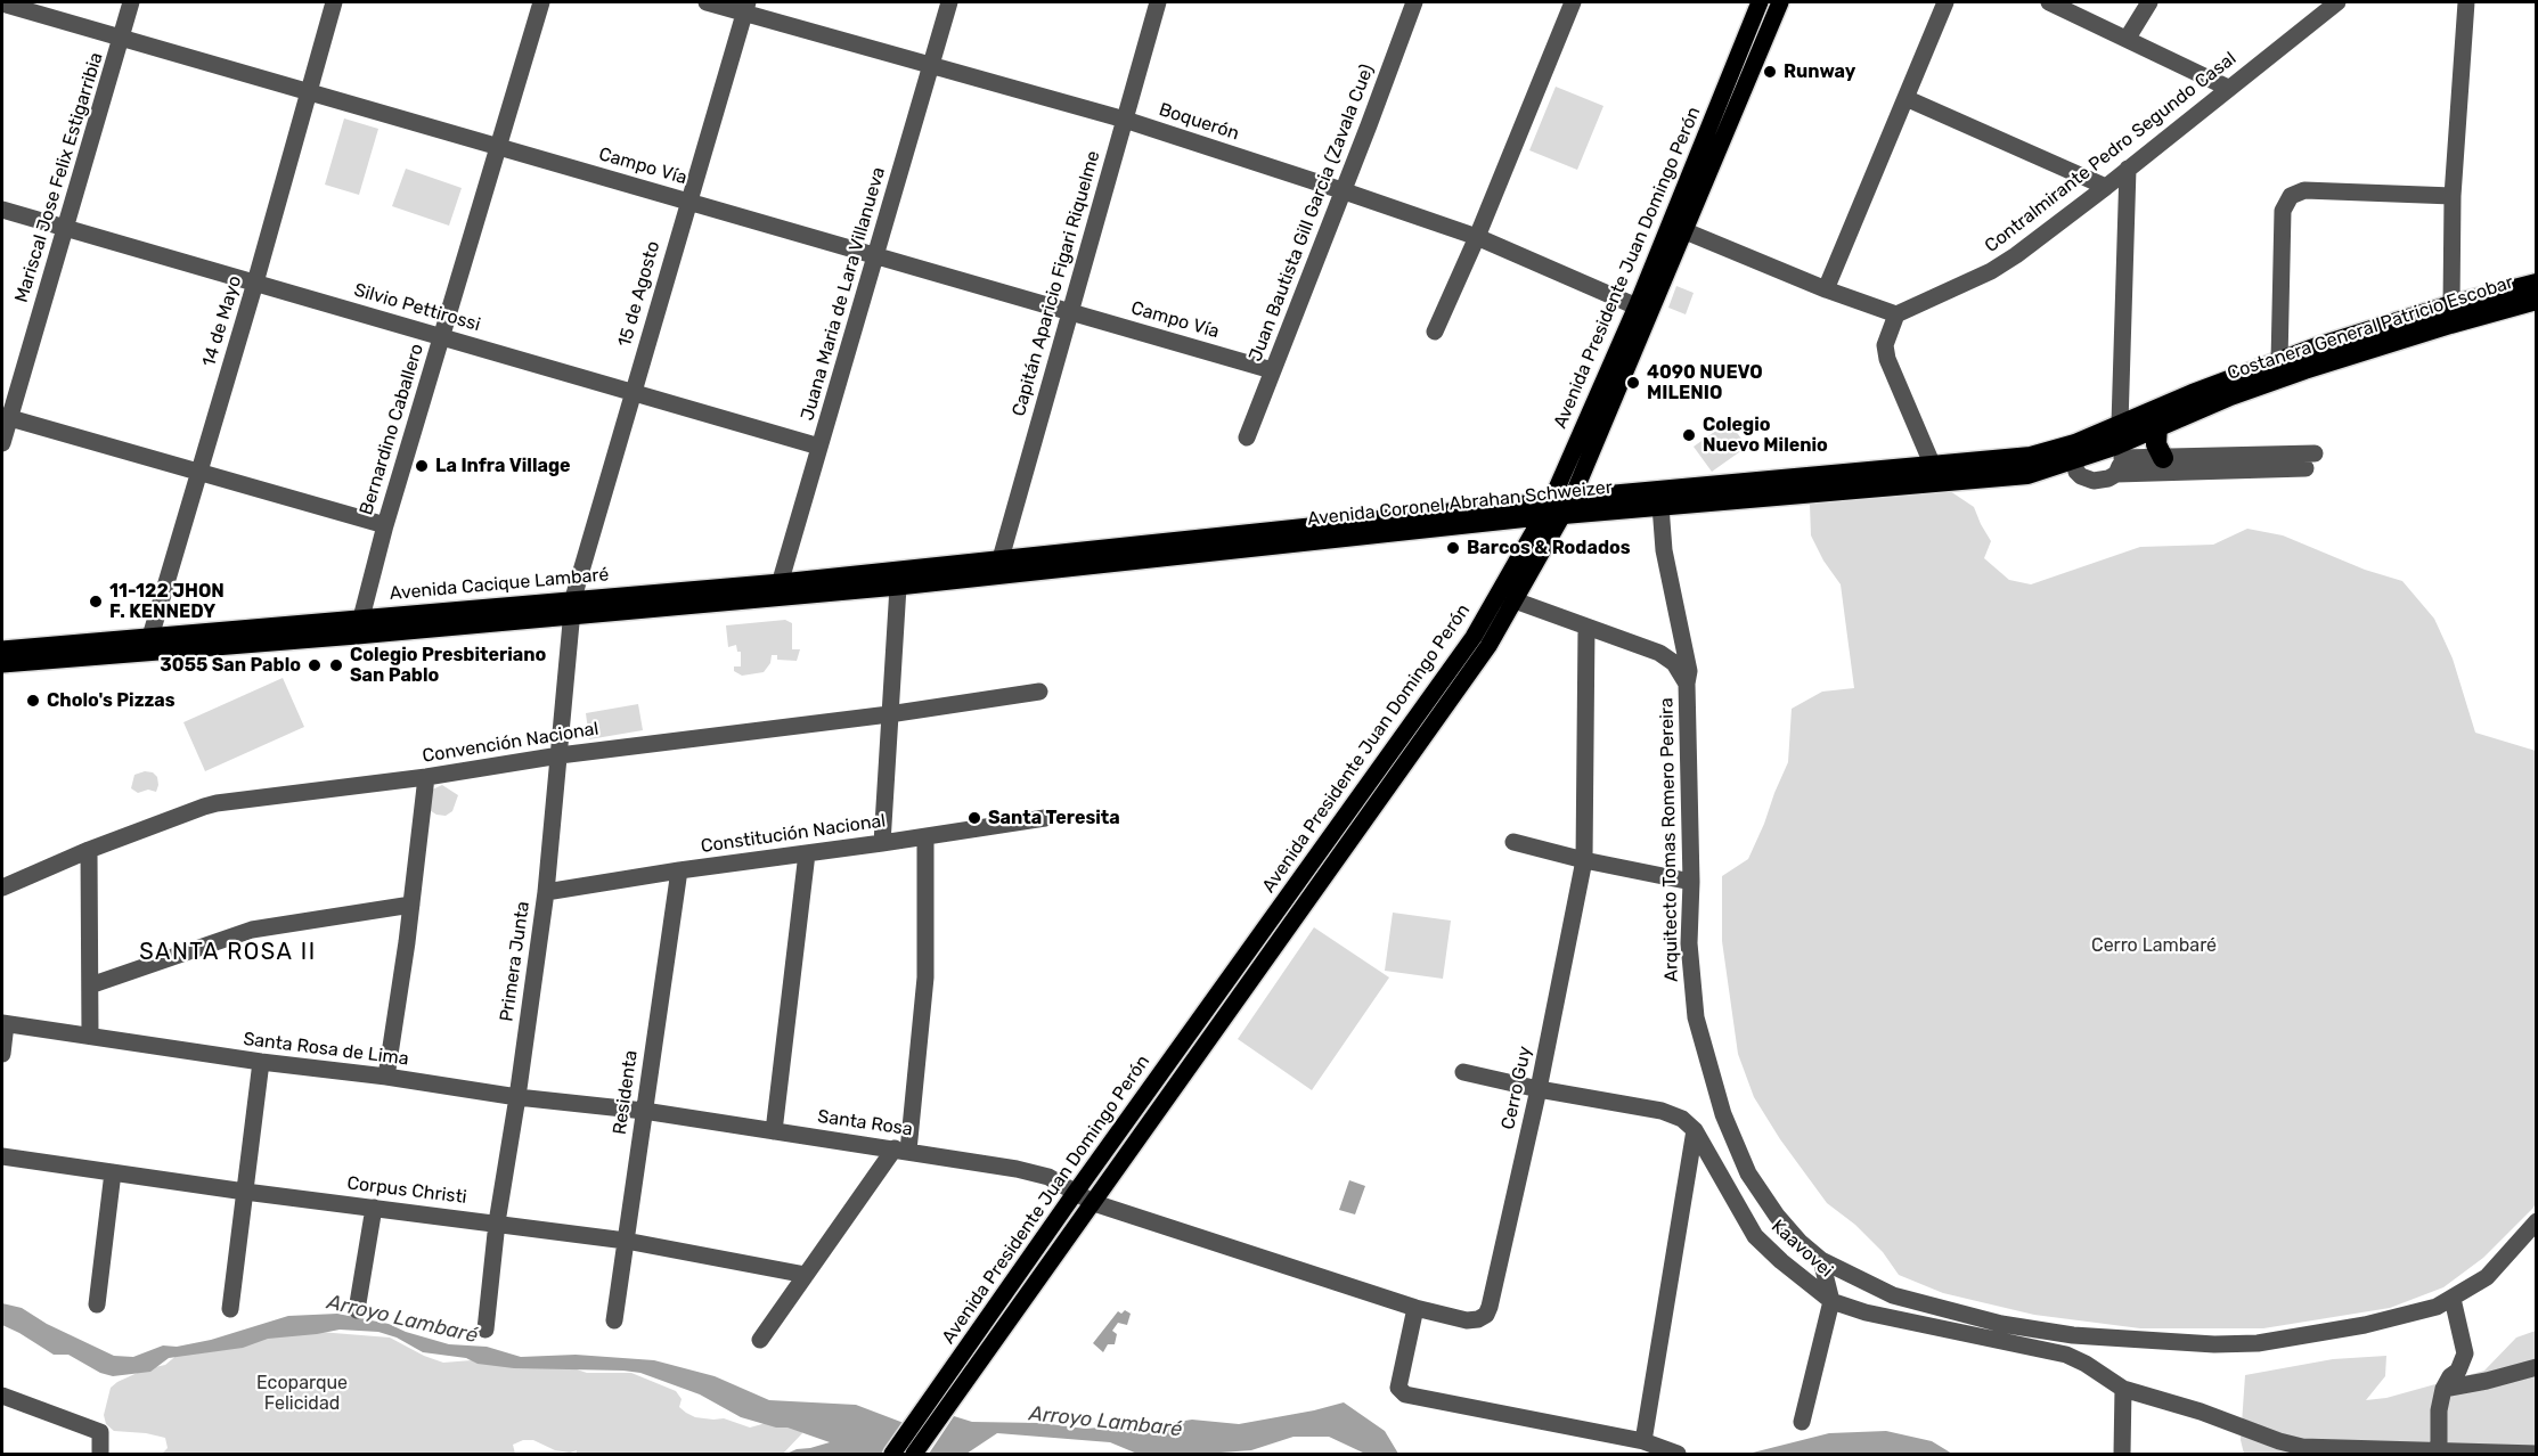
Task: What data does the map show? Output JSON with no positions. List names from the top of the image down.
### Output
{
  "streets": {
    "highway": ["Costanera General Patricio Escobar", "Avenida Coronel Abrahan Schweizer"],
    "main road": ["Avenida Presidente Juan Domingo Perón", "Avenida Cacique Lambaré"],
    "street": [
      "Boquerón",
      "Contralmirante Pedro Segundo Casal",
      "Campo Vía",
      "Mariscal Jose Felix Estigarribia",
      "Juan Bautista Gill Garcia (Zavala Cue)",
      "Capitán Aparicio Figari Riquelme",
      "15 de Agosto",
      "Juana Maria de Lara Villanueva",
      "Silvio Pettirossi",
      "14 de Mayo",
      "Bernardino Caballero",
      "Convención Nacional",
      "Constitución Nacional",
      "Arquitecto Tomas Romero Pereira",
      "Primera Junta",
      "Santa Rosa de Lima",
      "Cerro Guy",
      "Residenta",
      "Santa Rosa",
      "Corpus Christi",
      "Kaavovei"
    ]
  },
  "crossings": [
    ["Boquerón", "Juan Bautista Gill Garcia (Zavala Cue)"],
    ["Boquerón", "Avenida Presidente Juan Domingo Perón"],
    ["Boquerón", "Capitán Aparicio Figari Riquelme"],
    ["Boquerón", "15 de Agosto"],
    ["Boquerón", "Juana Maria de Lara Villanueva"],
    ["Campo Vía", "Mariscal Jose Felix Estigarribia"],
    ["Campo Vía", "Juan Bautista Gill Garcia (Zavala Cue)"],
    ["Campo Vía", "Capitán Aparicio Figari Riquelme"],
    ["Campo Vía", "15 de Agosto"],
    ["Campo Vía", "Juana Maria de Lara Villanueva"],
    ["Campo Vía", "14 de Mayo"],
    ["Campo Vía", "Bernardino Caballero"],
    ["Mariscal Jose Felix Estigarribia", "Silvio Pettirossi"],
    ["Avenida Presidente Juan Domingo Perón", "Avenida Coronel Abrahan Schweizer"],
    ["Avenida Presidente Juan Domingo Perón", "Arquitecto Tomas Romero Pereira"],
    ["Avenida Presidente Juan Domingo Perón", "Santa Rosa"],
    ["Capitán Aparicio Figari Riquelme", "Avenida Coronel Abrahan Schweizer"],
    ["Capitán Aparicio Figari Riquelme", "Avenida Cacique Lambaré"],
    ["15 de Agosto", "Silvio Pettirossi"],
    ["15 de Agosto", "Avenida Cacique Lambaré"],
    ["15 de Agosto", "Primera Junta"],
    ["Juana Maria de Lara Villanueva", "Silvio Pettirossi"],
    ["Juana Maria de Lara Villanueva", "Avenida Cacique Lambaré"],
    ["Silvio Pettirossi", "14 de Mayo"],
    ["Silvio Pettirossi", "Bernardino Caballero"],
    ["14 de Mayo", "Avenida Cacique Lambaré"],
    ["Costanera General Patricio Escobar", "Avenida Coronel Abrahan Schweizer"],
    ["Bernardino Caballero", "Avenida Cacique Lambaré"],
    ["Avenida Coronel Abrahan Schweizer", "Avenida Cacique Lambaré"],
    ["Avenida Coronel Abrahan Schweizer", "Arquitecto Tomas Romero Pereira"],
    ["Avenida Cacique Lambaré", "Primera Junta"],
    ["Convención Nacional", "Primera Junta"],
    ["Constitución Nacional", "Primera Junta"],
    ["Constitución Nacional", "Residenta"],
    ["Arquitecto Tomas Romero Pereira", "Cerro Guy"],
    ["Primera Junta", "Santa Rosa de Lima"],
    ["Primera Junta", "Corpus Christi"],
    ["Santa Rosa de Lima", "Residenta"],
    ["Santa Rosa de Lima", "Santa Rosa"],
    ["Cerro Guy", "Santa Rosa"],
    ["Cerro Guy", "Kaavovei"],
    ["Residenta", "Santa Rosa"],
    ["Residenta", "Corpus Christi"]
  ],
  "districts": ["SANTA ROSA II"],
  "water": ["Arroyo Lambaré"],
  "parks": ["Cerro Lambaré", "Ecoparque Felicidad"],
  "places": [
    "Runway",
    "4090 NUEVO MILENIO",
    "Colegio Nuevo Milenio",
    "La Infra Village",
    "Barcos & Rodados",
    "11-122 JHON F. KENNEDY",
    "3055 San Pablo",
    "Colegio Presbiteriano San Pablo",
    "Cholo's Pizzas",
    "Santa Teresita"
  ]
}
